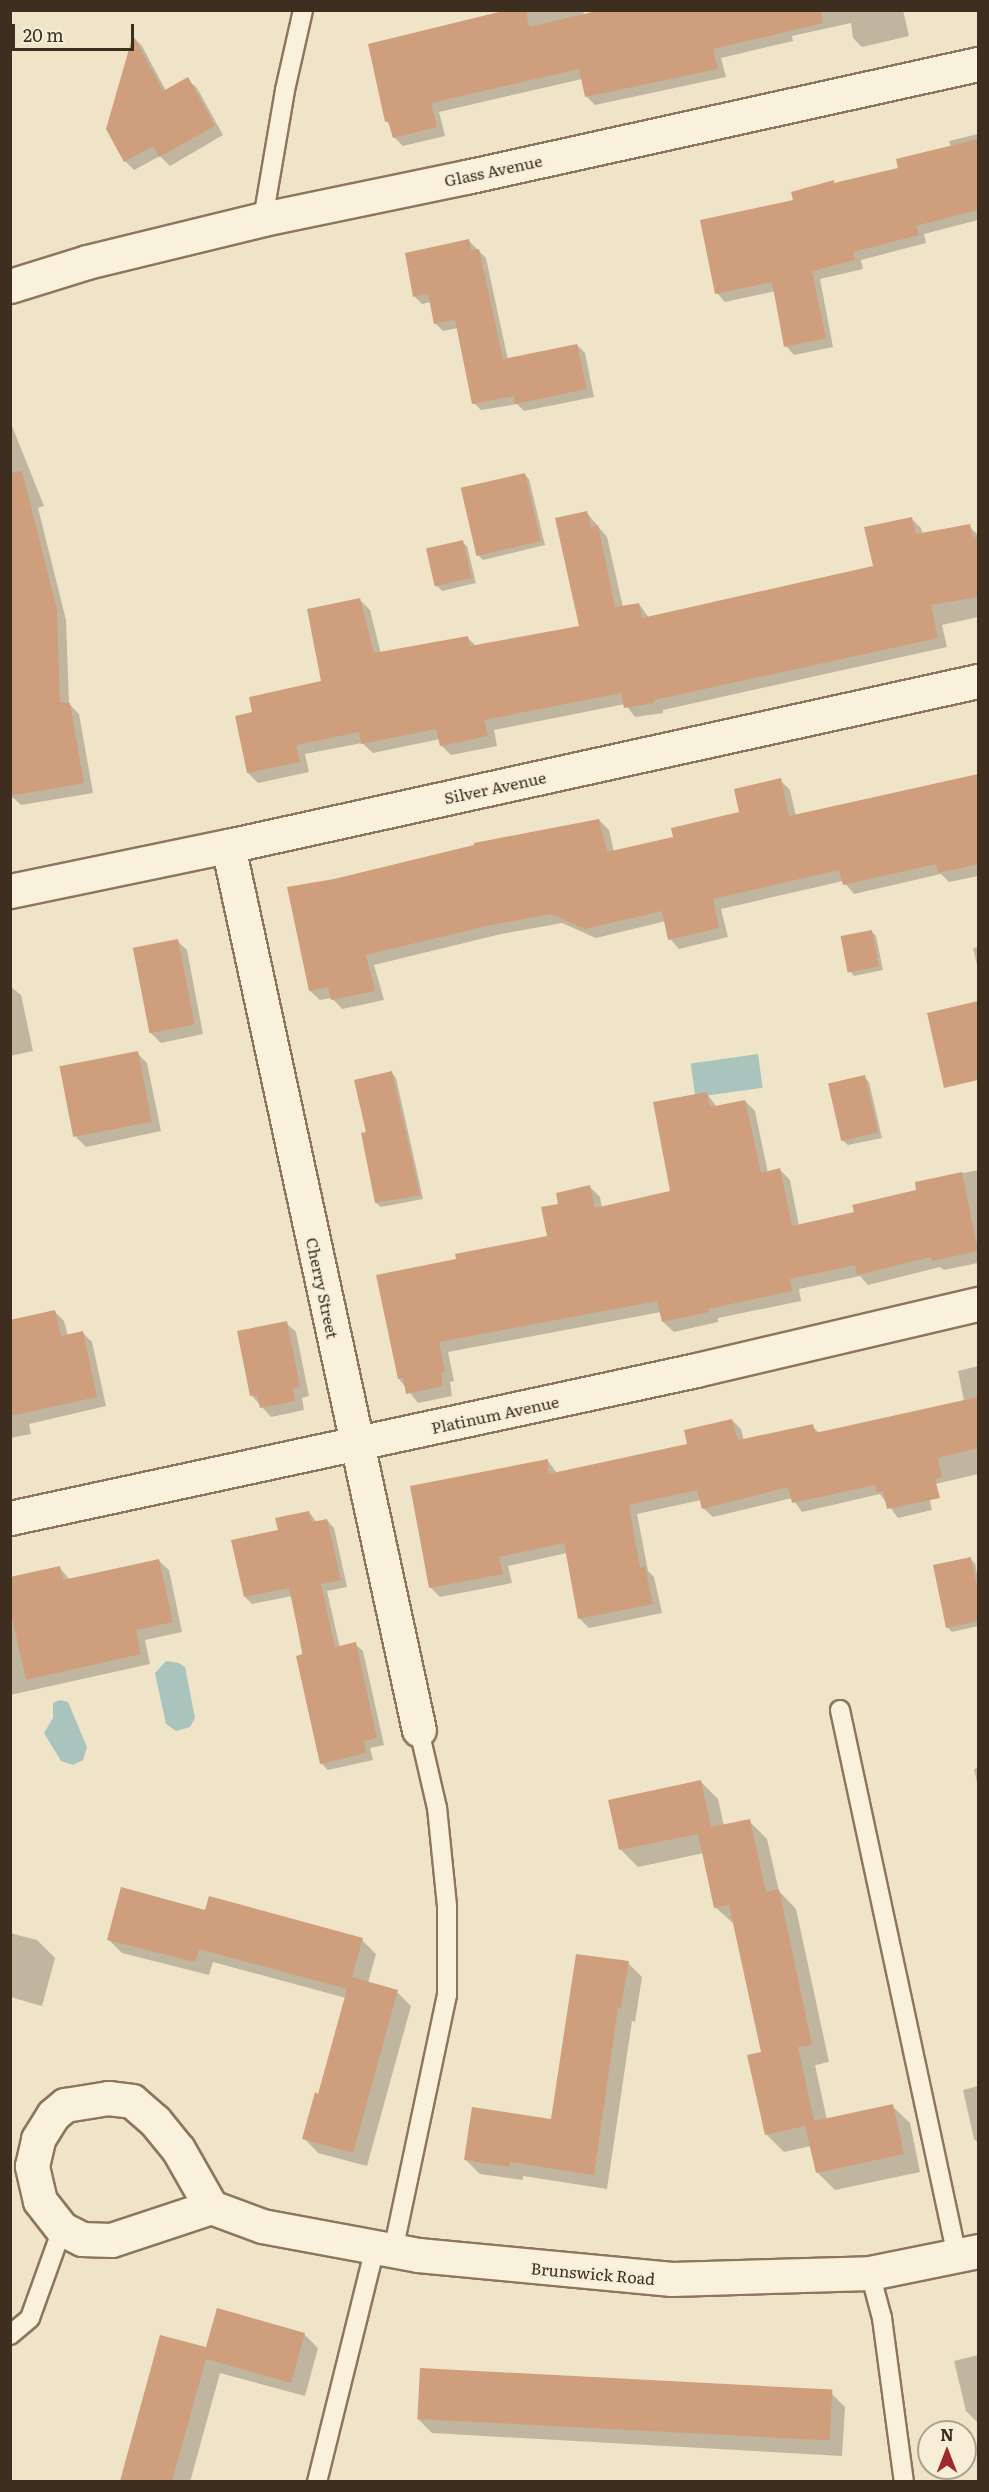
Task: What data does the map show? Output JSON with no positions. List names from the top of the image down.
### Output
{
  "streets": {
    "street": [
      "Glass Avenue",
      "Silver Avenue",
      "Cherry Street",
      "Platinum Avenue",
      "Brunswick Road"
    ]
  },
  "crossings": [
    ["Silver Avenue", "Cherry Street"],
    ["Cherry Street", "Platinum Avenue"]
  ],
  "scale_bar": "20 m",
  "north": "top"
}
